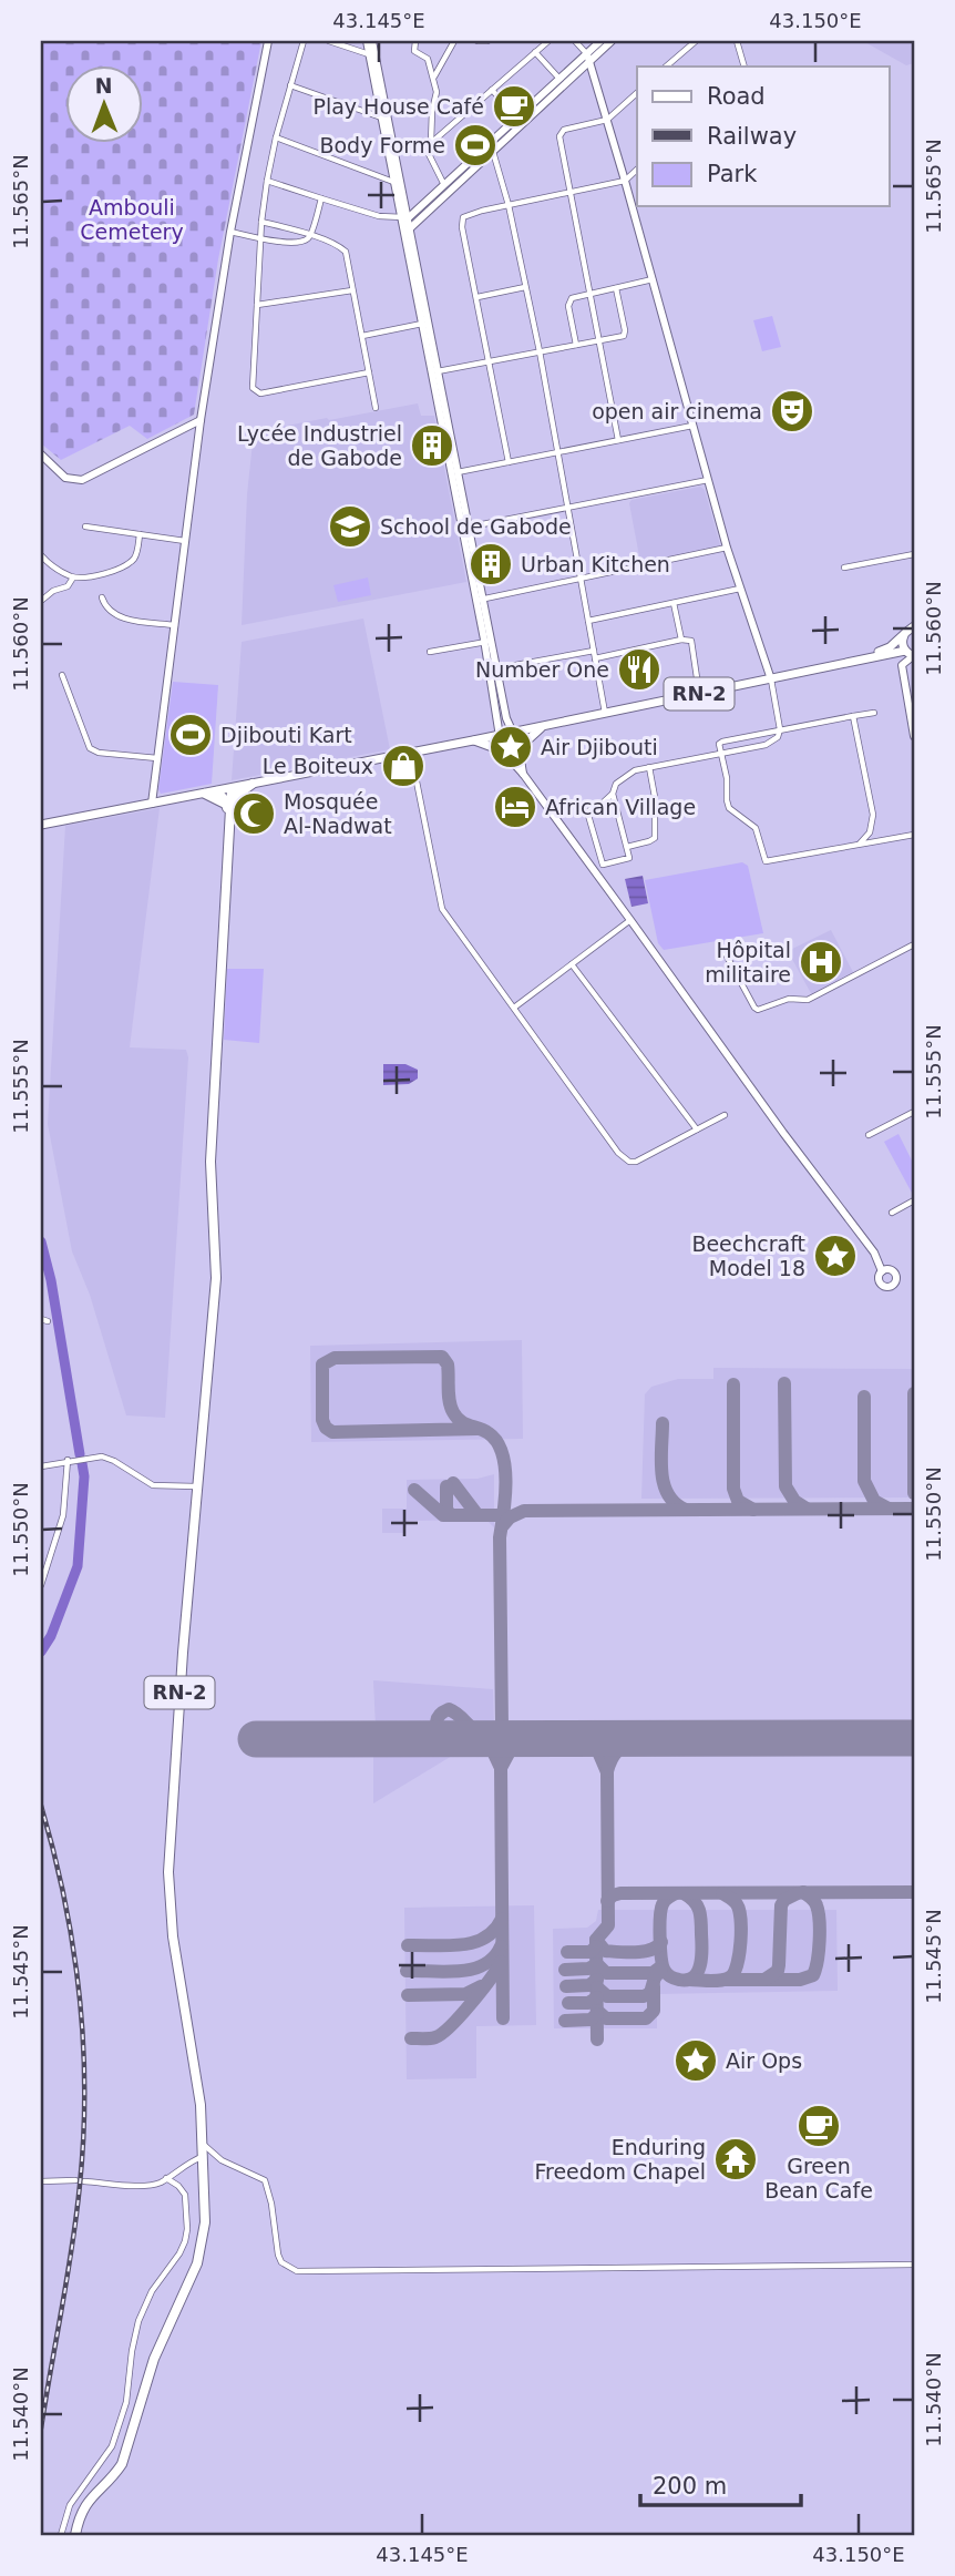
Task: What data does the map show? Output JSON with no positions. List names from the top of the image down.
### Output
{
  "streets": {
    "highway": ["RN-2"]
  },
  "parks": ["Ambouli Cemetery"],
  "places": {
    "cafe": ["Play House Café", "Green Bean Cafe"],
    "sports": ["Body Forme", "Djibouti Kart"],
    "theatre": ["open air cinema"],
    "building": ["Lycée Industriel de Gabode", "Urban Kitchen"],
    "school or university": ["School de Gabode"],
    "restaurant": ["Number One"],
    "place": ["Air Djibouti", "Beechcraft Model 18", "Air Ops"],
    "shop": ["Le Boiteux"],
    "hotel": ["African Village"],
    "mosque": ["Mosquée Al-Nadwat"],
    "hospital": ["Hôpital militaire"],
    "temple": ["Enduring Freedom Chapel"]
  },
  "legend": ["Road", "Railway", "Park"],
  "scale_bar": "200 m",
  "north": "top",
  "coordinates": [
    "43.145°E",
    "43.150°E",
    "11.565°N",
    "11.560°N",
    "11.555°N",
    "11.550°N",
    "11.545°N",
    "11.540°N"
  ]
}
